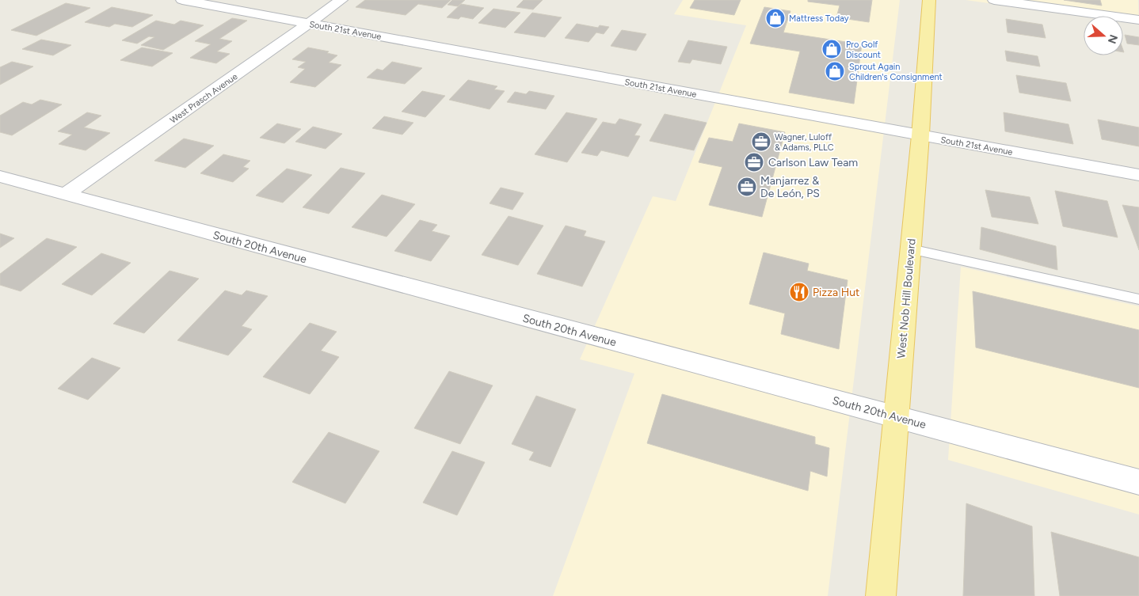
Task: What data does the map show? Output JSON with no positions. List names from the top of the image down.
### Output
{
  "streets": {
    "main road": ["West Nob Hill Boulevard"],
    "street": ["South 21st Avenue", "West Prasch Avenue", "South 20th Avenue"]
  },
  "crossings": [
    ["South 21st Avenue", "West Prasch Avenue"],
    ["South 21st Avenue", "West Nob Hill Boulevard"],
    ["West Prasch Avenue", "South 20th Avenue"],
    ["South 20th Avenue", "West Nob Hill Boulevard"]
  ],
  "places": {
    "shop": ["Mattress Today", "Pro Golf Discount", "Sprout Again Children's Consignment"],
    "office": ["Wagner, Luloff & Adams, PLLC", "Carlson Law Team", "Manjarrez & De León, PS"],
    "restaurant": ["Pizza Hut"]
  },
  "north": "right"
}
